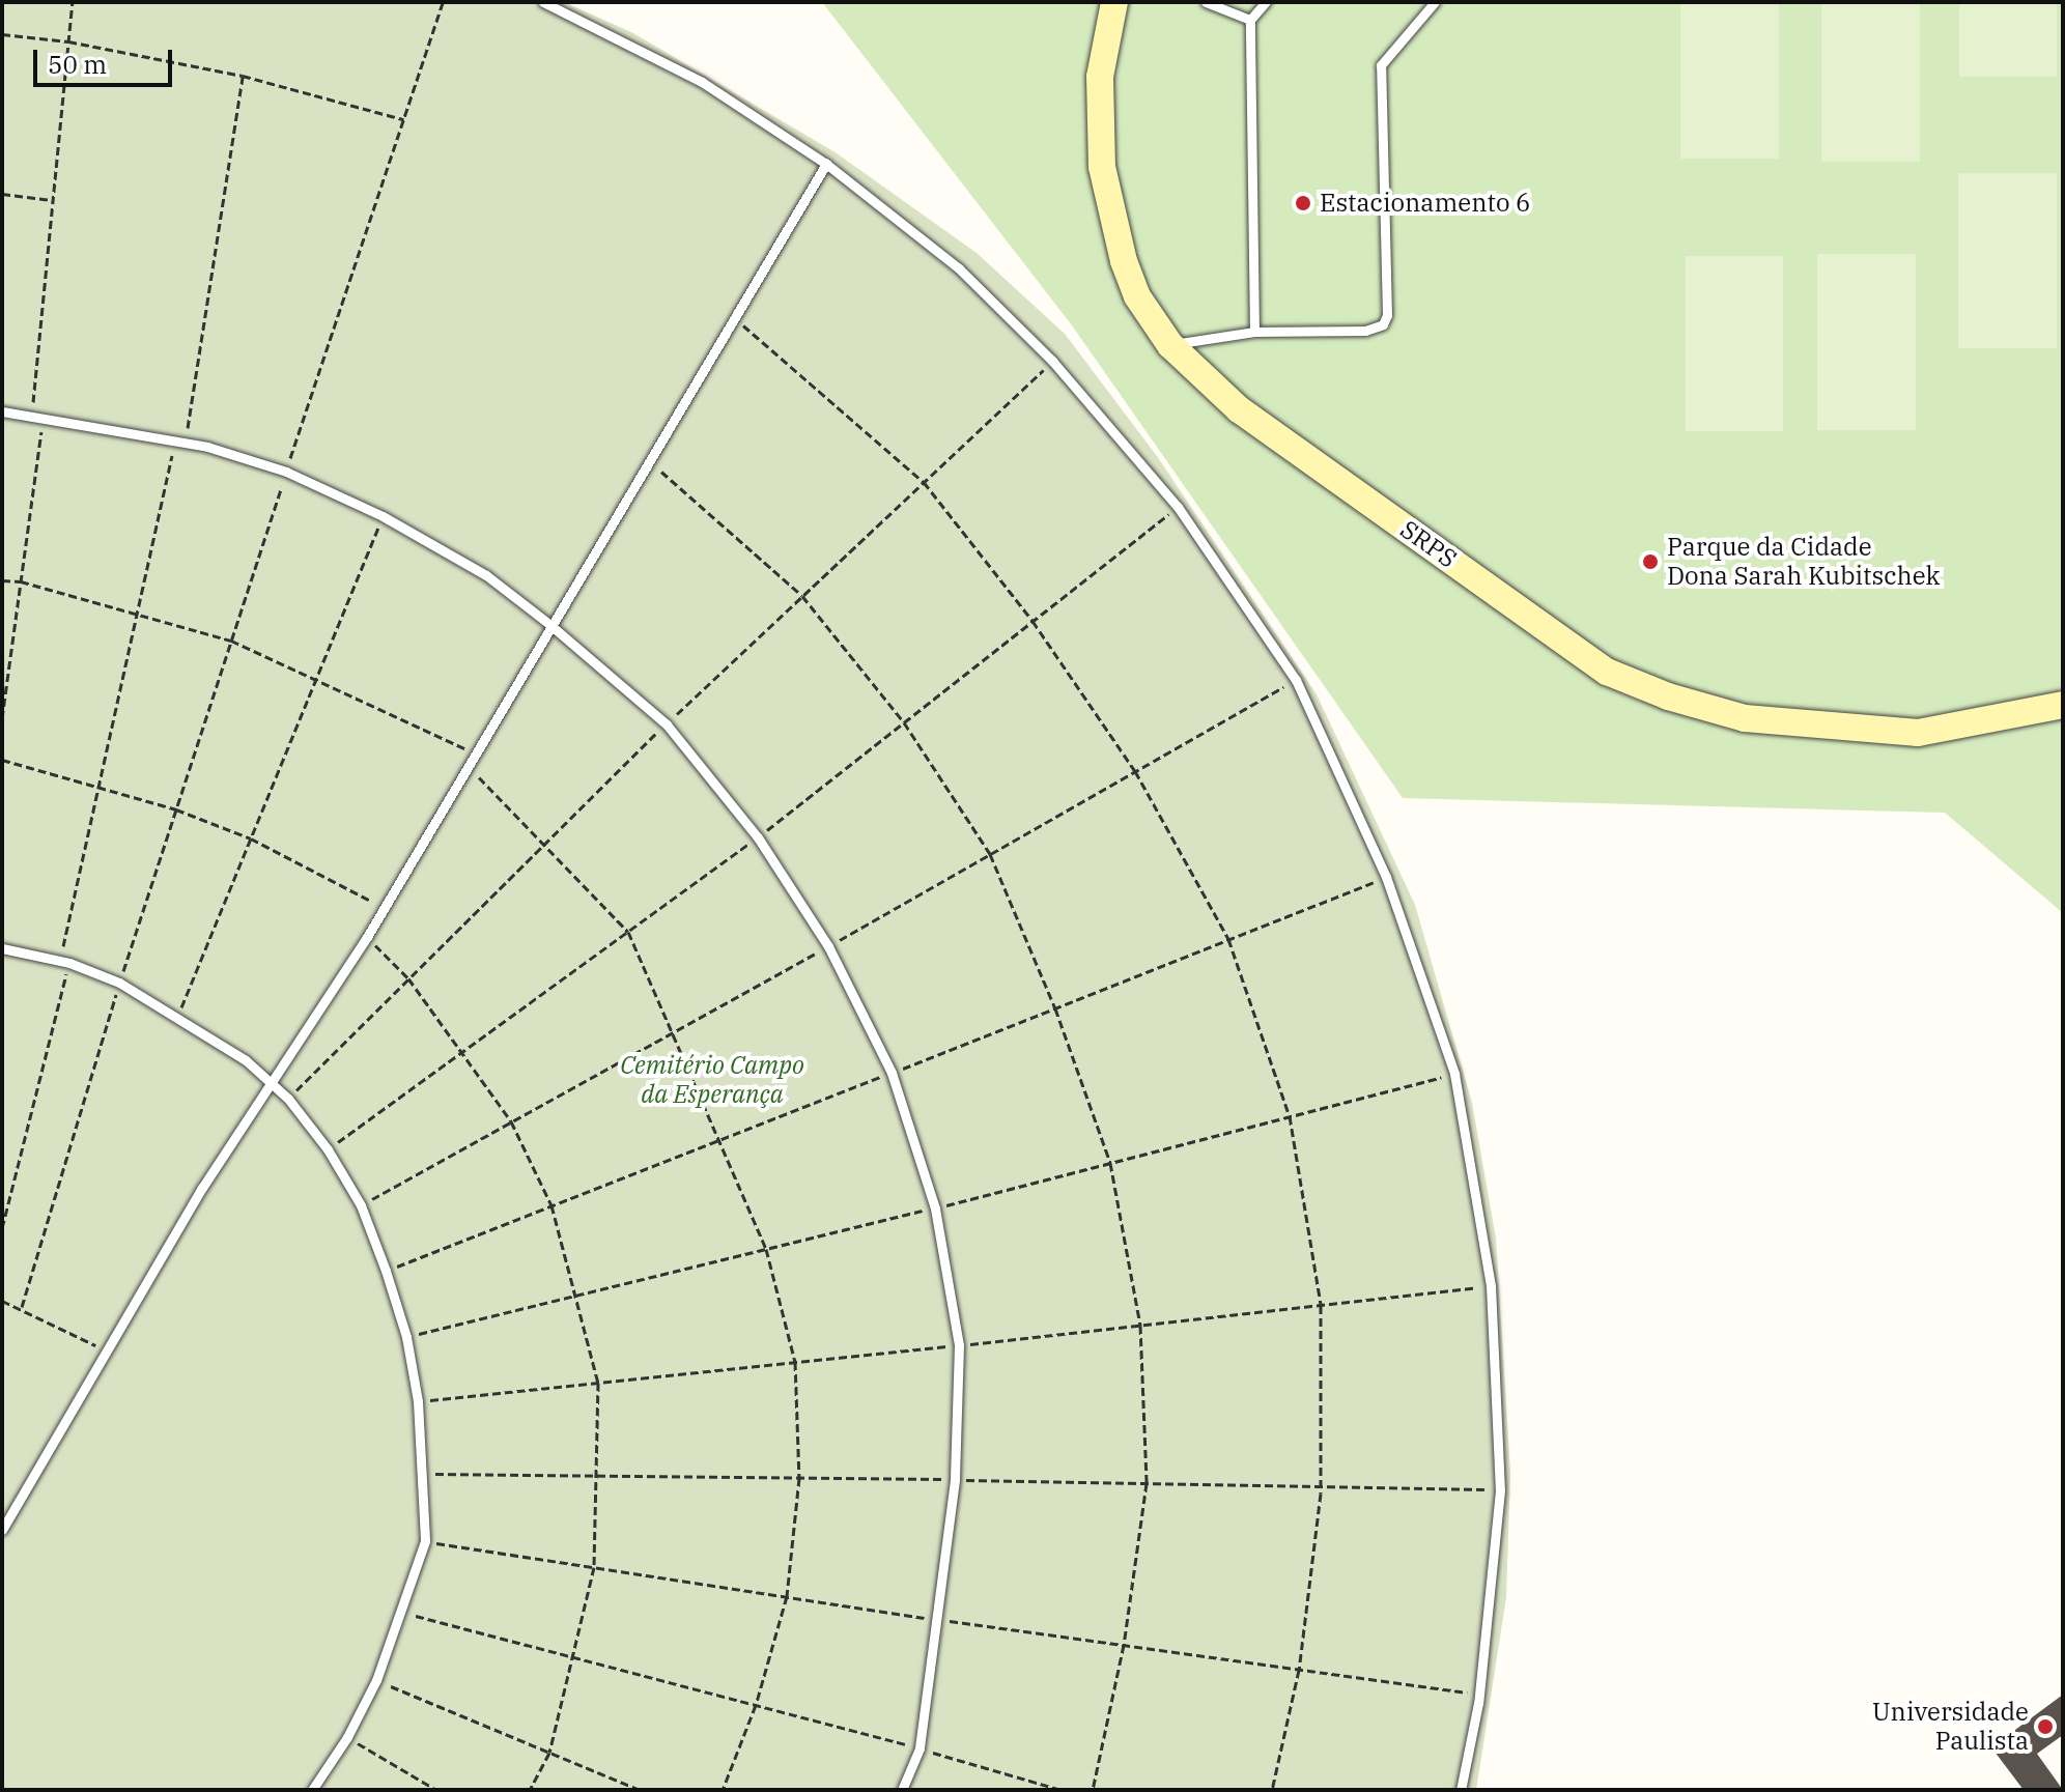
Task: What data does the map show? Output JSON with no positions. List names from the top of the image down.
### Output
{
  "streets": {
    "main road": ["SRPS"]
  },
  "parks": ["Cemitério Campo da Esperança"],
  "places": ["Estacionamento 6", "Parque da Cidade Dona Sarah Kubitschek", "Universidade Paulista"],
  "scale_bar": "50 m"
}
